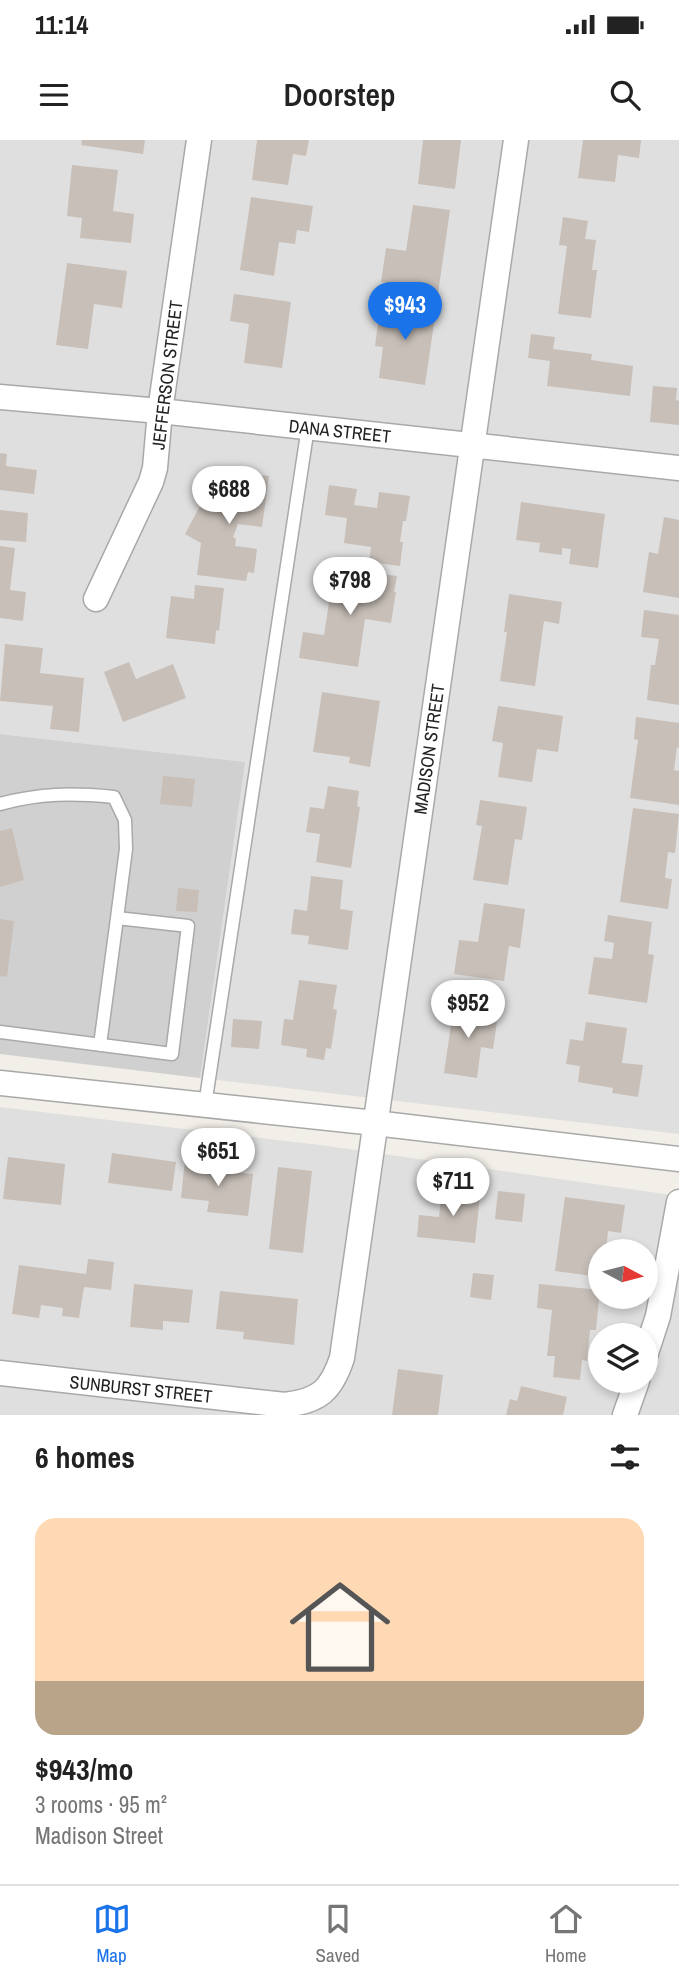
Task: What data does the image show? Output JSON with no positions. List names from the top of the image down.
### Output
{
  "streets": {
    "street": [
      "JEFFERSON STREET",
      "DANA STREET",
      "MADISON STREET",
      "SUNBURST STREET"
    ]
  },
  "crossings": [
    ["JEFFERSON STREET", "DANA STREET"],
    ["DANA STREET", "MADISON STREET"],
    ["MADISON STREET", "SUNBURST STREET"]
  ],
  "north": "right",
  "page": {
    "status": "11:14",
    "header": "Doorstep",
    "price": [
      "$943",
      "$688",
      "$798",
      "$952",
      "$651",
      "$711"
    ],
    "heading": "6 homes",
    "list": [
      {
        "name": "$943/mo",
        "note": "3 rooms · 95 m² · Madison Street"
      }
    ],
    "tabs": ["Map", "Saved", "Home"]
  }
}
